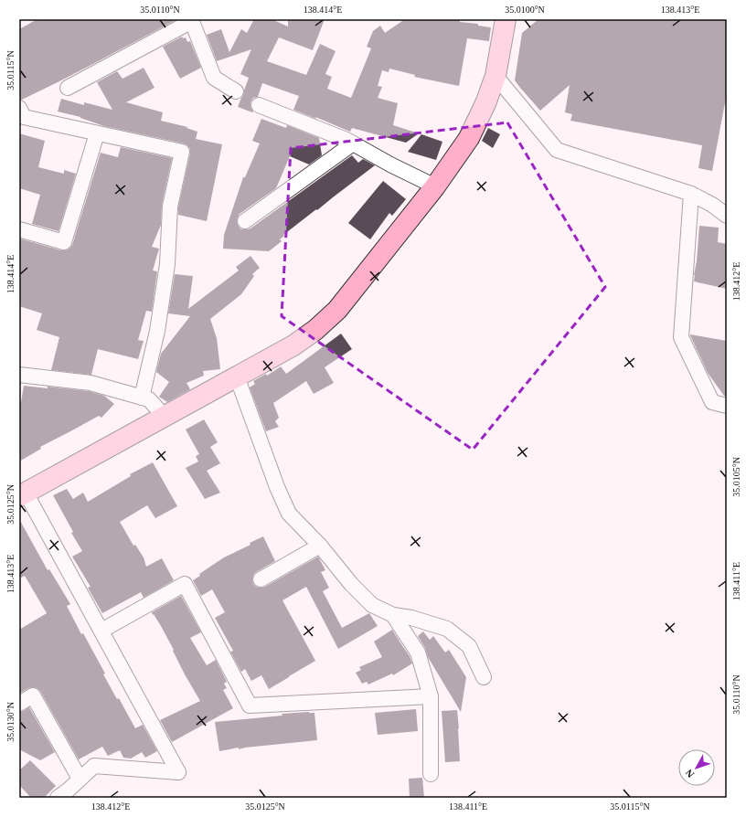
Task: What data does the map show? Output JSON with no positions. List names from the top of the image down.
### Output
{
  "north": "bottom left",
  "coordinates": [
    "35.0110°N",
    "138.414°E",
    "35.0100°N",
    "138.413°E",
    "35.0115°N",
    "138.412°E",
    "35.0105°N",
    "35.0125°N",
    "138.411°E",
    "35.0130°N"
  ]
}
